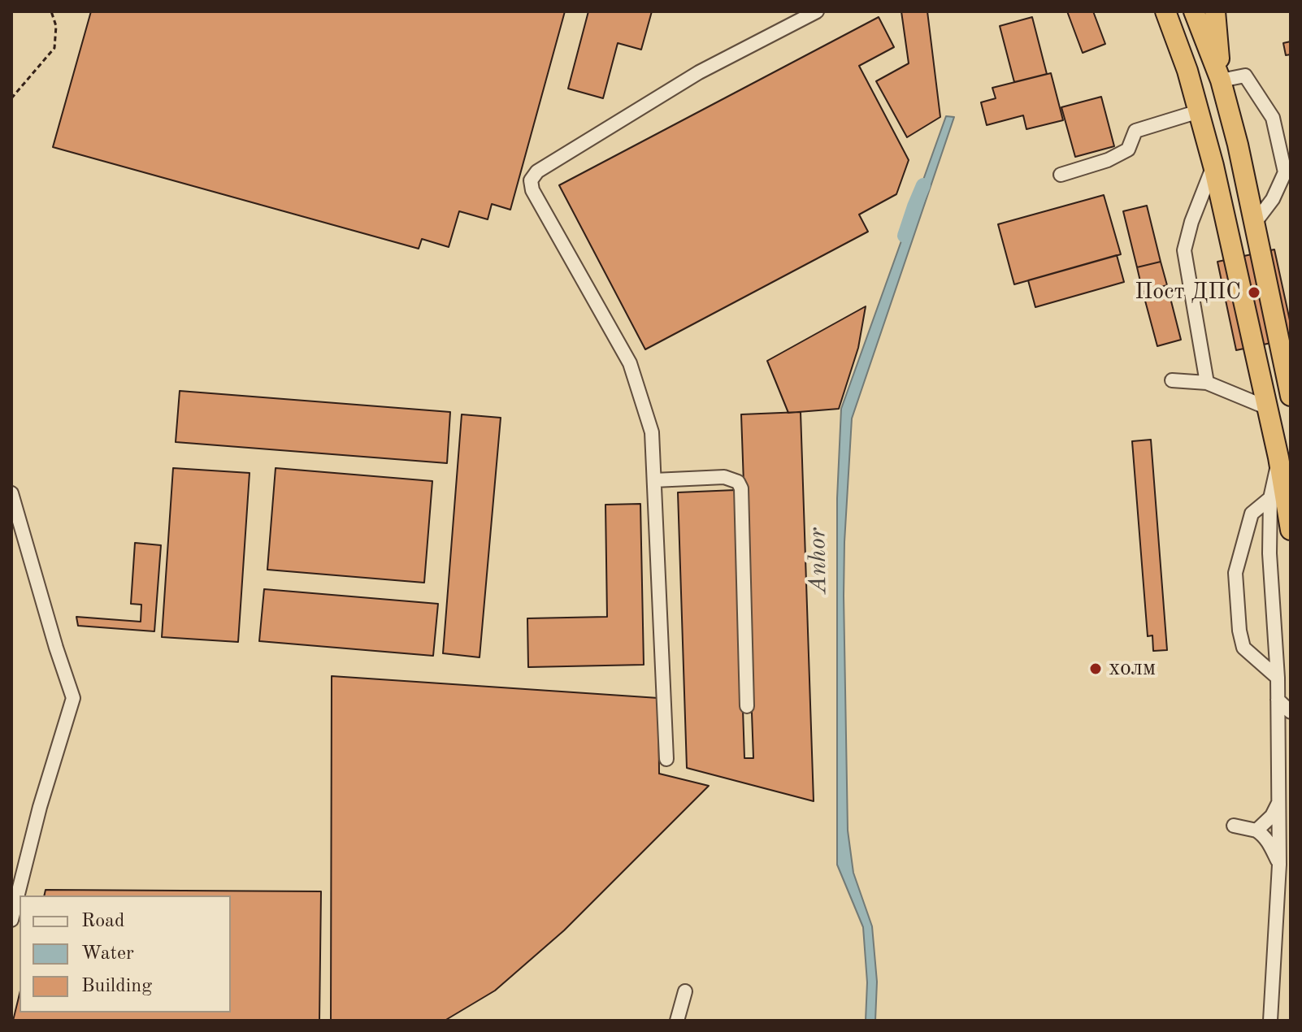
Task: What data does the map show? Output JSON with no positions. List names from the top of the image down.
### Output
{
  "water": ["Anhor"],
  "places": ["Пост ДПС", "холм"],
  "legend": ["Road", "Water", "Building"]
}
